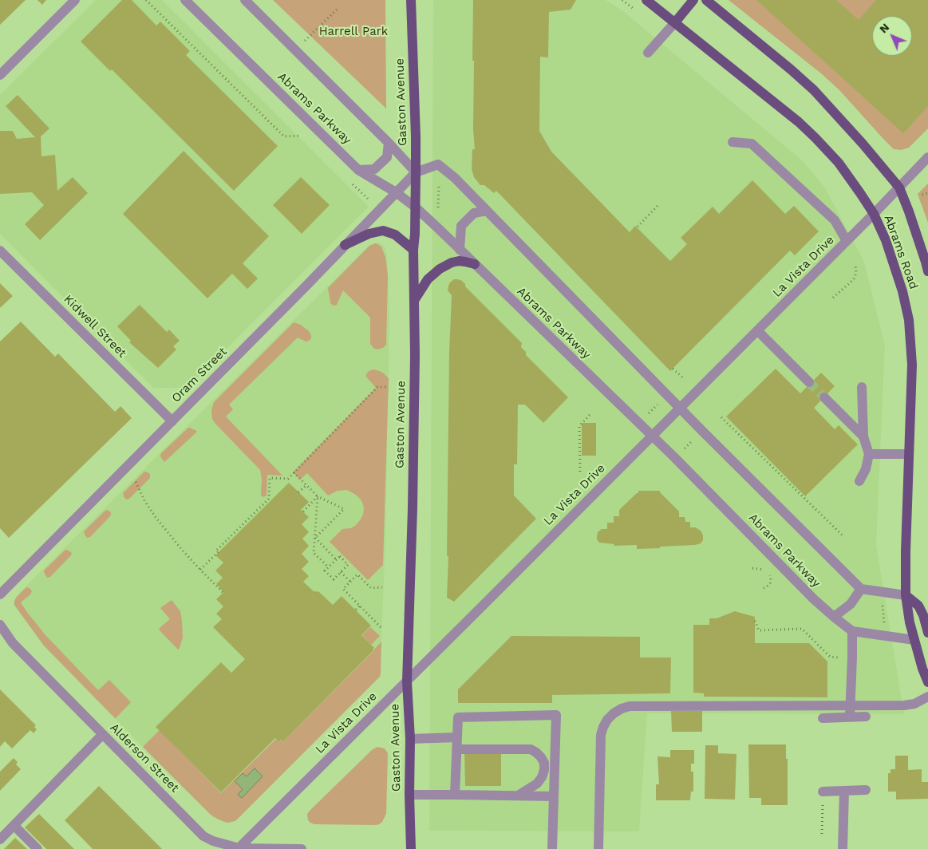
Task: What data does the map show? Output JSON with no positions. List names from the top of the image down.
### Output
{
  "streets": {
    "main road": ["Gaston Avenue", "Abrams Road"],
    "street": [
      "Abrams Parkway",
      "La Vista Drive",
      "Kidwell Street",
      "Oram Street",
      "Alderson Street"
    ]
  },
  "crossings": [
    ["Gaston Avenue", "Abrams Parkway"],
    ["Gaston Avenue", "La Vista Drive"],
    ["Gaston Avenue", "Oram Street"],
    ["Abrams Parkway", "Abrams Road"],
    ["Abrams Parkway", "La Vista Drive"],
    ["Abrams Parkway", "Oram Street"],
    ["Abrams Road", "La Vista Drive"],
    ["La Vista Drive", "Alderson Street"],
    ["Kidwell Street", "Oram Street"]
  ],
  "parks": ["Harrell Park"],
  "north": "top left"
}
